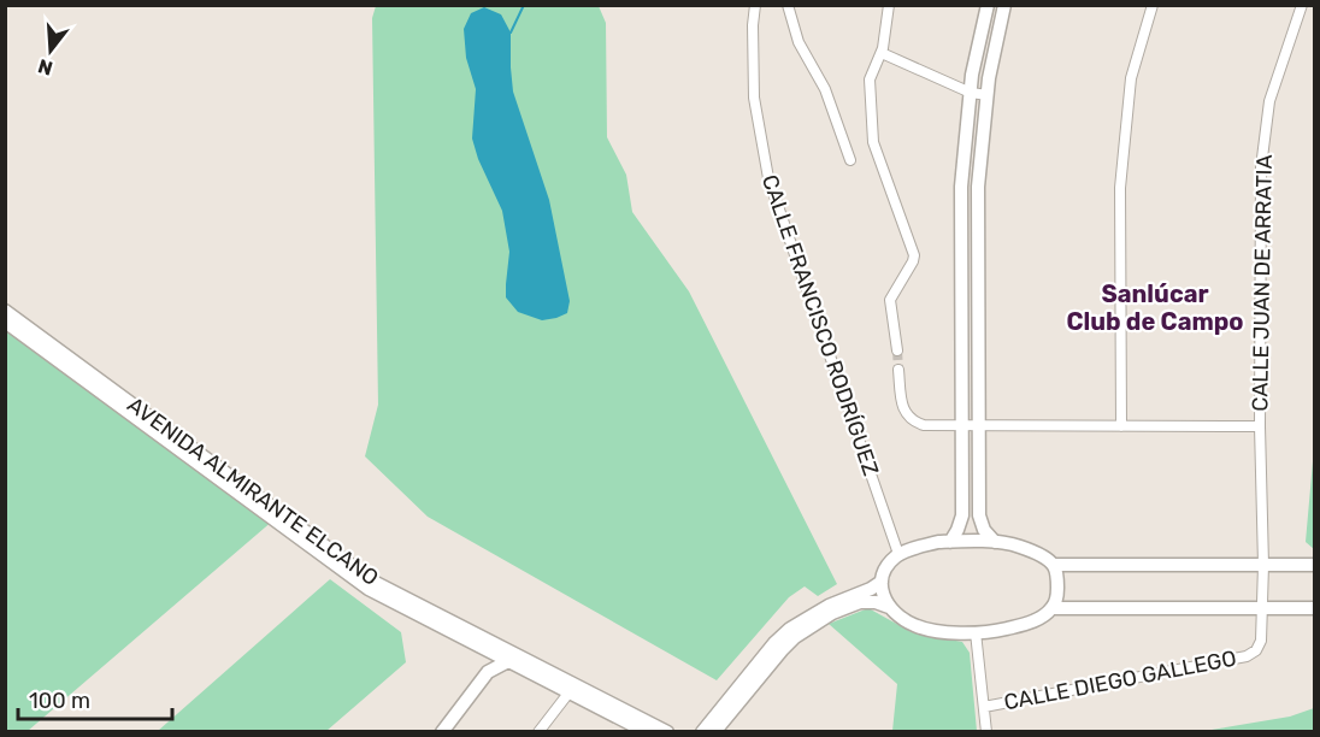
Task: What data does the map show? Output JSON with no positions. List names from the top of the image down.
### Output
{
  "streets": {
    "street": [
      "CALLE JUAN DE ARRATIA",
      "CALLE FRANCISCO RODRÍGUEZ",
      "AVENIDA ALMIRANTE ELCANO",
      "CALLE DIEGO GALLEGO"
    ]
  },
  "crossings": [
    ["CALLE JUAN DE ARRATIA", "CALLE DIEGO GALLEGO"]
  ],
  "districts": ["Sanlúcar Club de Campo"],
  "scale_bar": "100 m",
  "north": "bottom"
}
